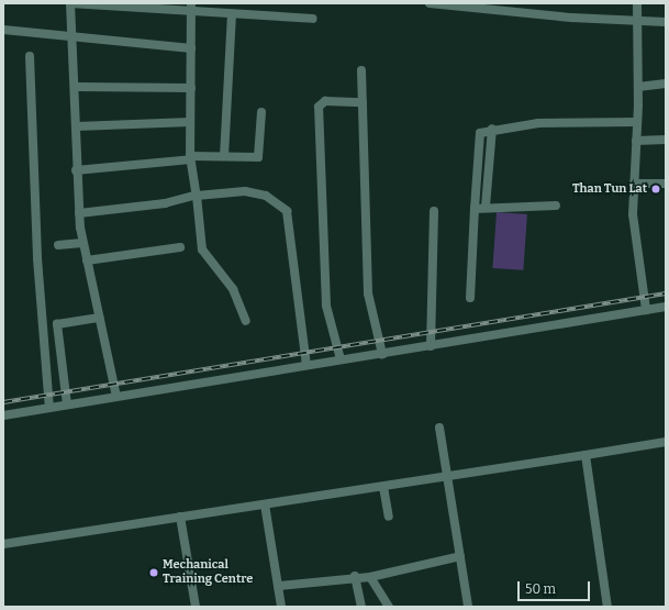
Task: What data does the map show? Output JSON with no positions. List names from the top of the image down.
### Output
{
  "places": ["Than Tun Lat", "Mechanical Training Centre"],
  "scale_bar": "50 m"
}
